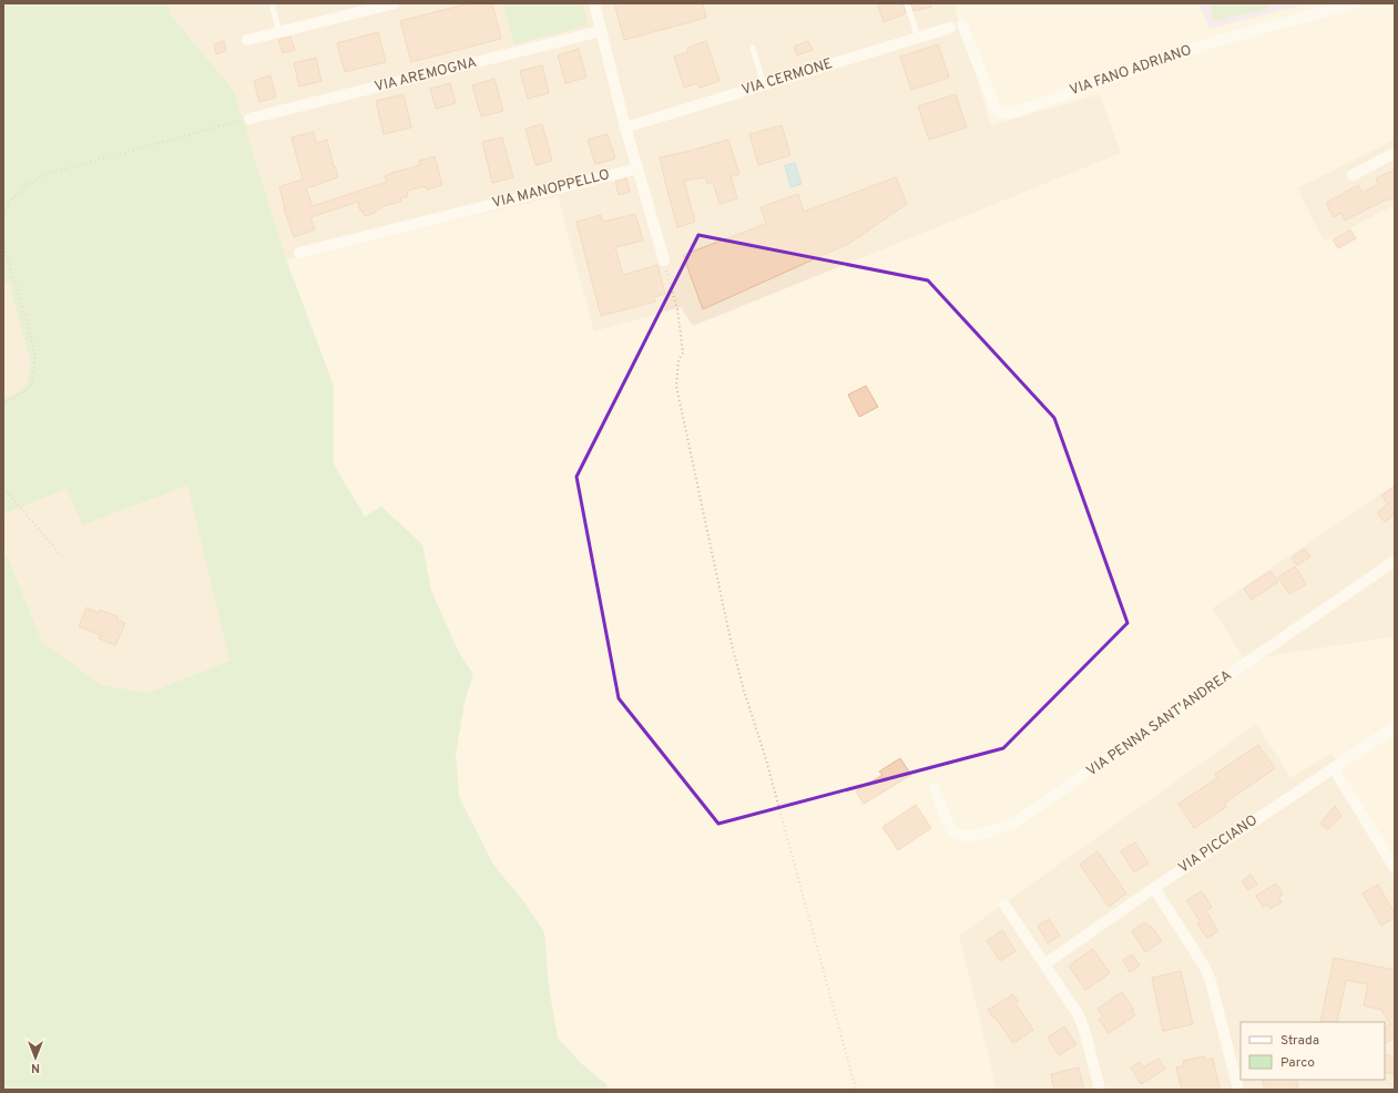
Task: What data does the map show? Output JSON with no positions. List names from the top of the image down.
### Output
{
  "streets": {
    "street": [
      "VIA FANO ADRIANO",
      "VIA AREMOGNA",
      "VIA CERMONE",
      "VIA MANOPPELLO",
      "VIA PENNA SANT'ANDREA",
      "VIA PICCIANO"
    ]
  },
  "legend": ["Strada", "Parco"],
  "north": "bottom"
}
